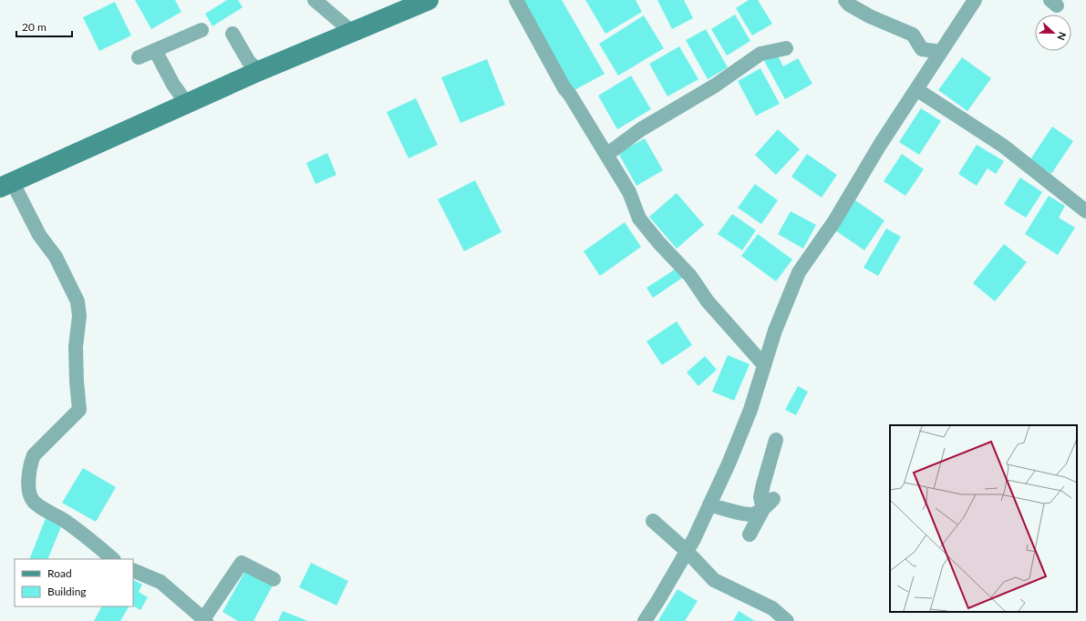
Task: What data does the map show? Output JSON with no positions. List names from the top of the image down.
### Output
{
  "legend": ["Road", "Building"],
  "scale_bar": "20 m",
  "north": "right"
}
